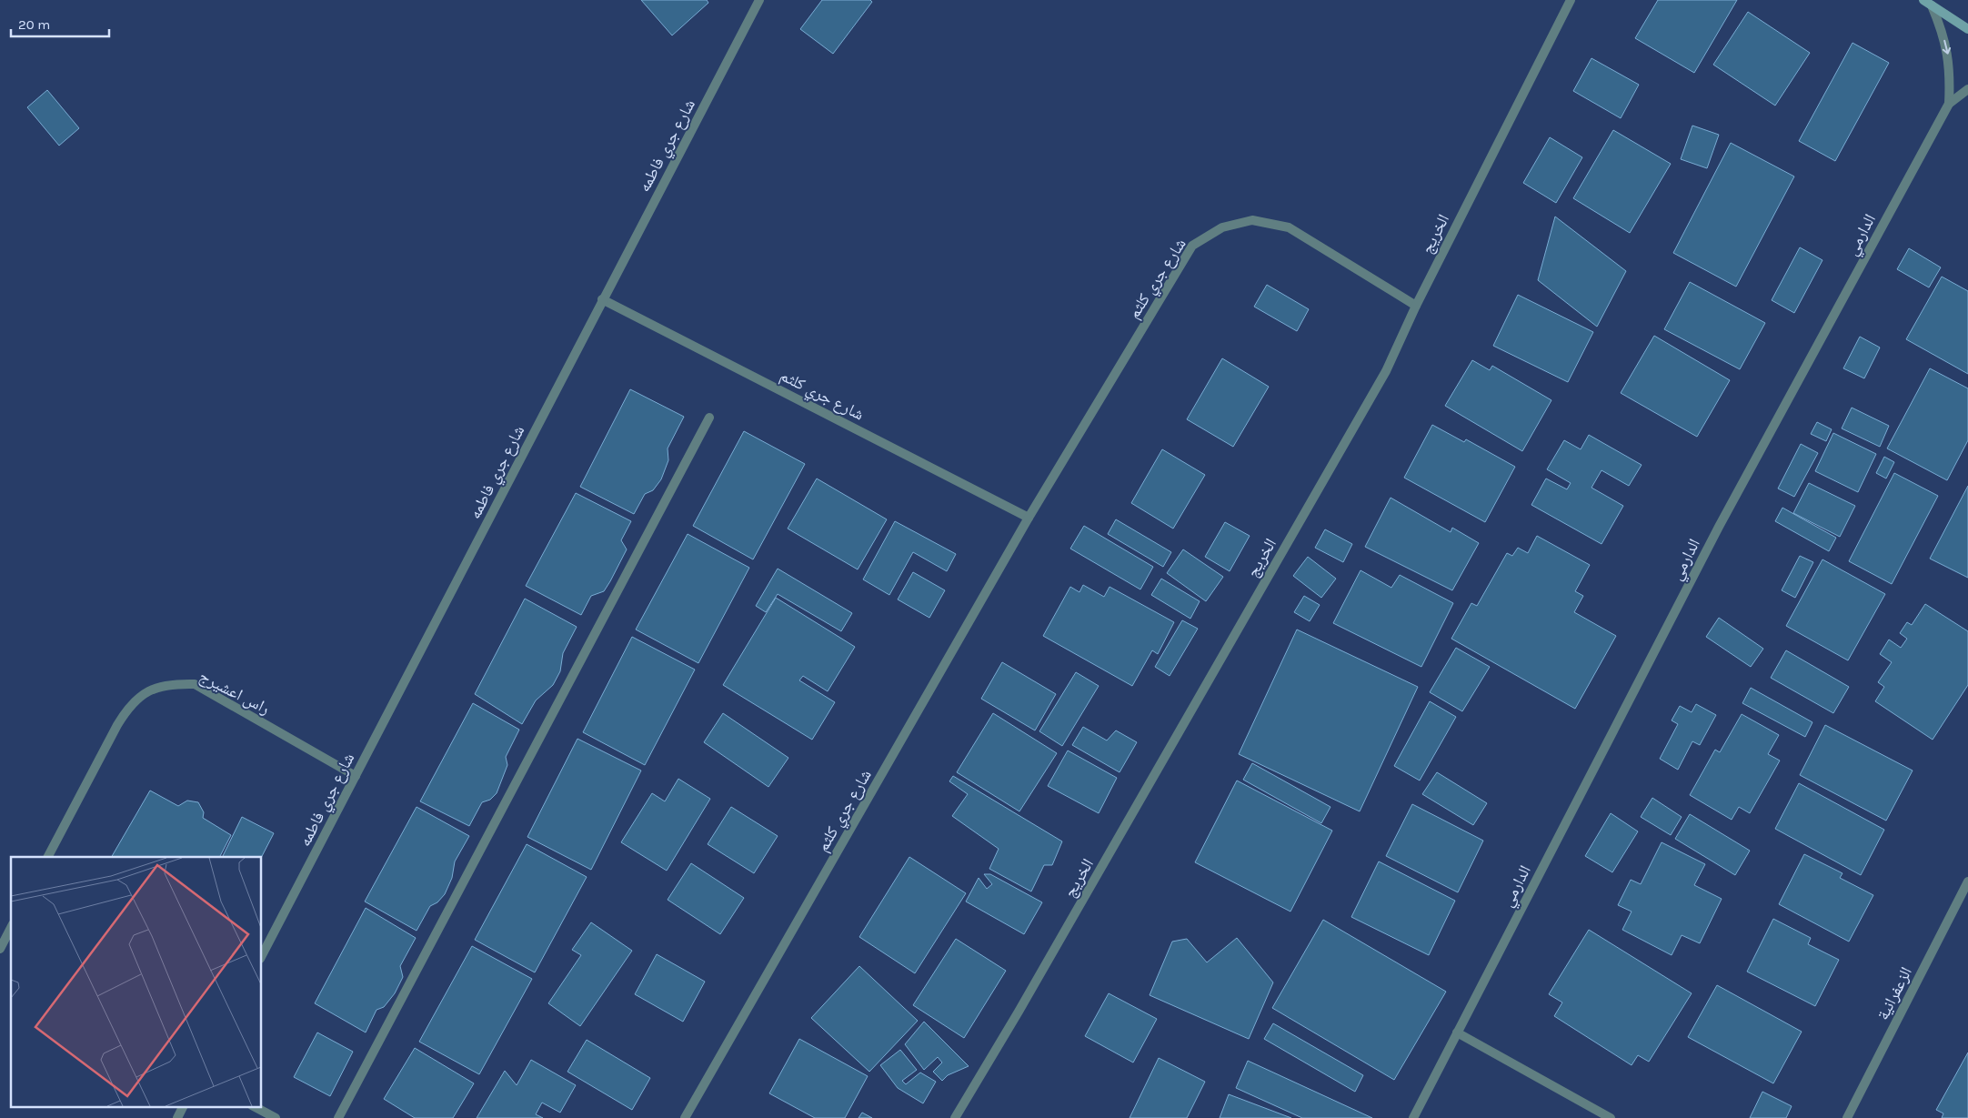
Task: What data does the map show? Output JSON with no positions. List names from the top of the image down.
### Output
{
  "streets": {
    "street": [
      "شارع جري فاطمه",
      "الخريج",
      "الدارمي",
      "شارع جري كلثم",
      "راس اعشيرج",
      "الزعفرانية"
    ]
  },
  "crossings": [
    ["شارع جري فاطمه", "شارع جري كلثم"],
    ["شارع جري فاطمه", "راس اعشيرج"],
    ["الخريج", "شارع جري كلثم"]
  ],
  "scale_bar": "20 m"
}
